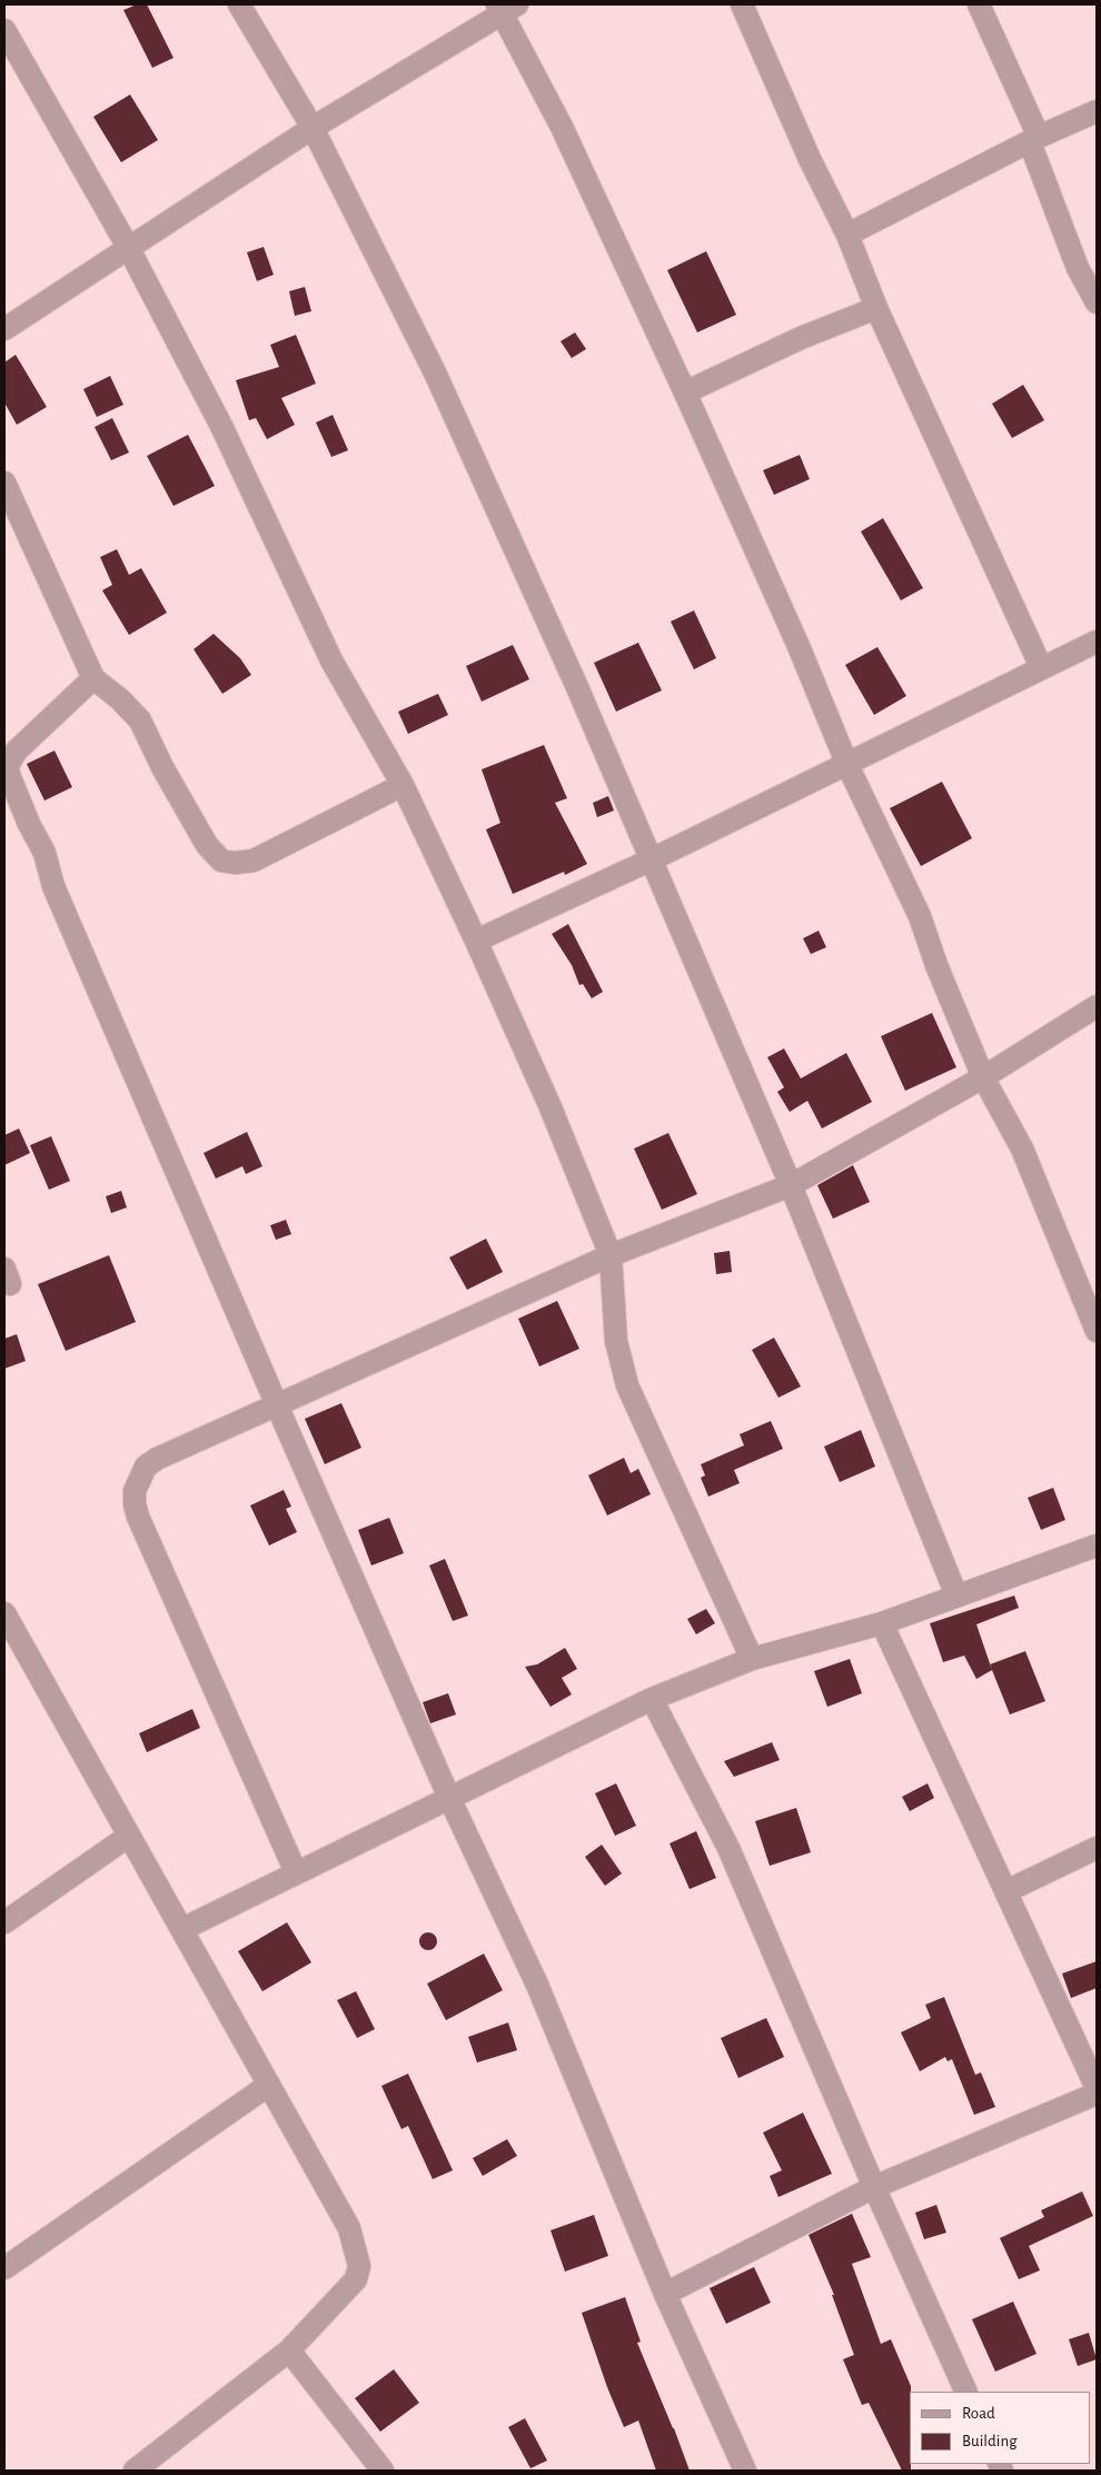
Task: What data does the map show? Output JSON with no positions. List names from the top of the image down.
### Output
{
  "legend": ["Road", "Building"]
}
